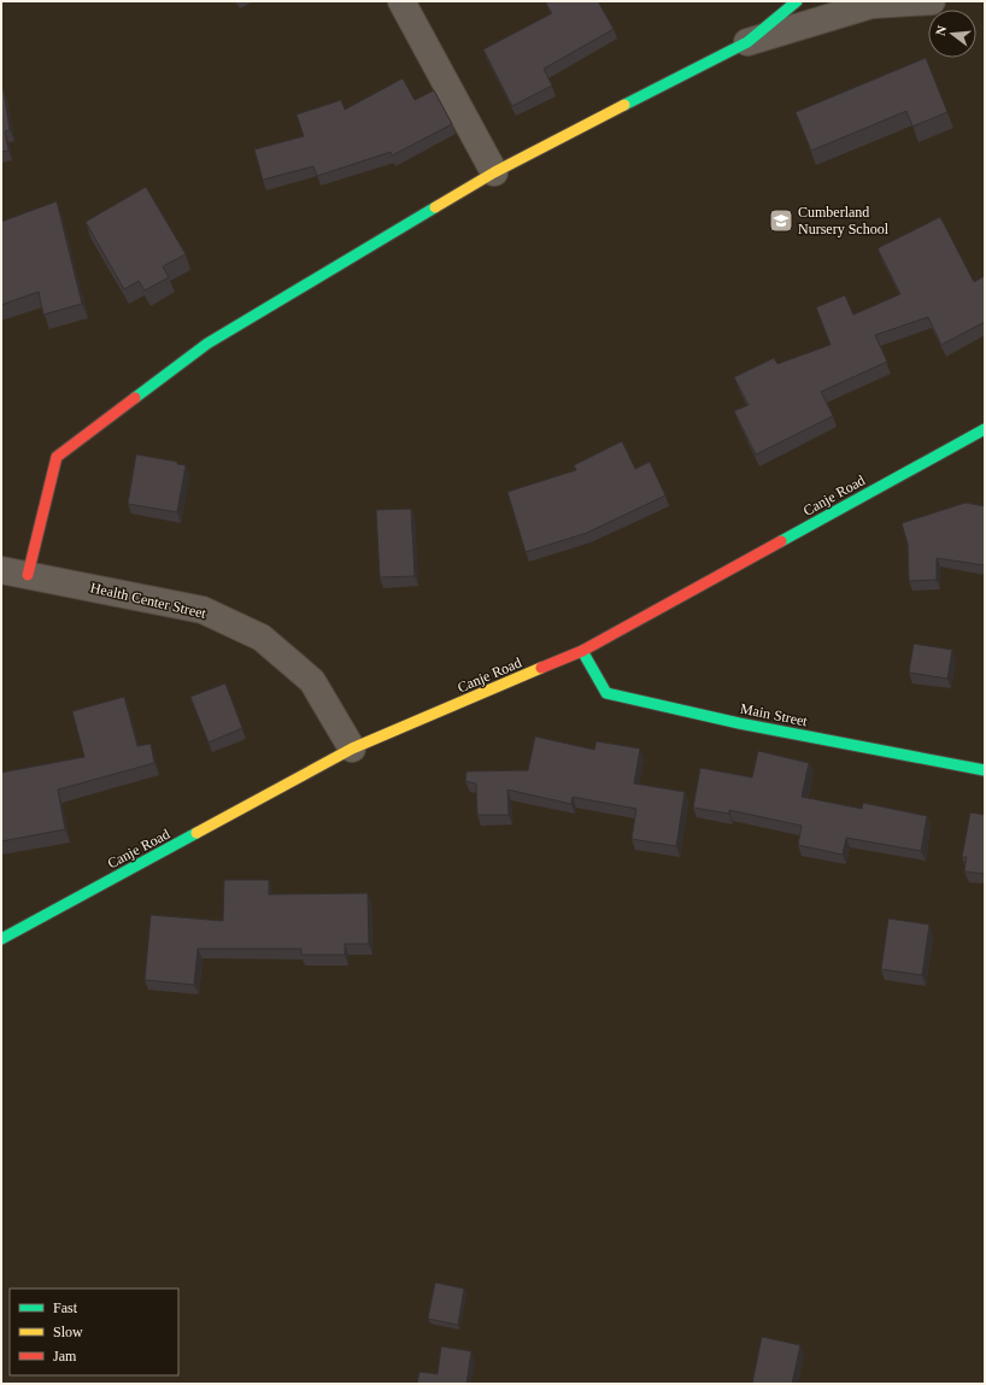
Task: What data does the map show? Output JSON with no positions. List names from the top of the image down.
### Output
{
  "streets": {
    "street": ["Canje Road", "Health Center Street", "Main Street"]
  },
  "crossings": [
    ["Canje Road", "Health Center Street"],
    ["Canje Road", "Main Street"]
  ],
  "places": {
    "school or university": ["Cumberland Nursery School"]
  },
  "legend": ["Fast", "Slow", "Jam"],
  "north": "left"
}
